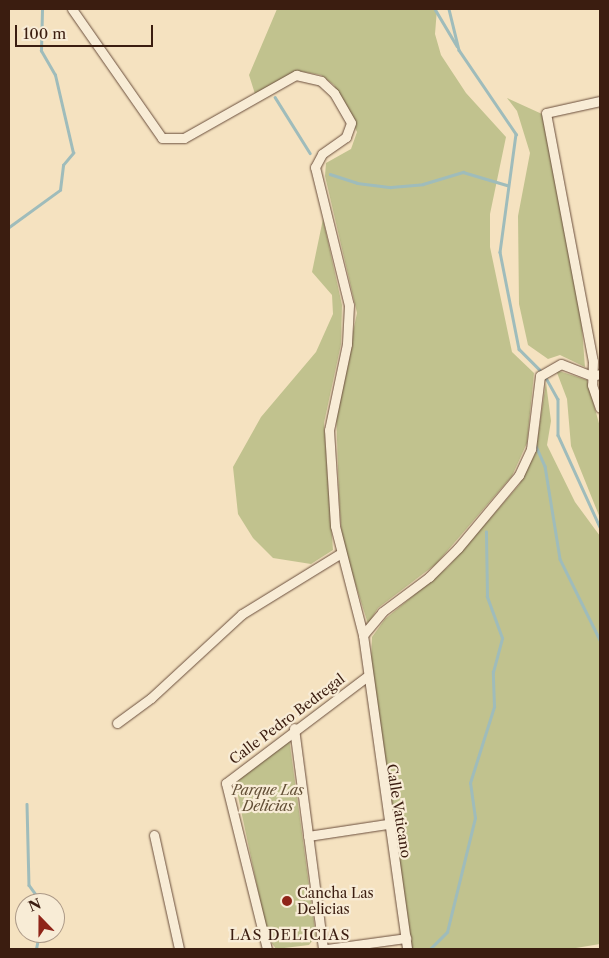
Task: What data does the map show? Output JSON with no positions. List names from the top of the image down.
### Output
{
  "streets": {
    "street": ["Calle Pedro Bedregal", "Calle Vaticano"]
  },
  "crossings": [
    ["Calle Pedro Bedregal", "Calle Vaticano"]
  ],
  "districts": ["LAS DELICIAS"],
  "parks": ["Parque Las Delicias"],
  "places": ["Cancha Las Delicias"],
  "scale_bar": "100 m",
  "north": "top"
}
